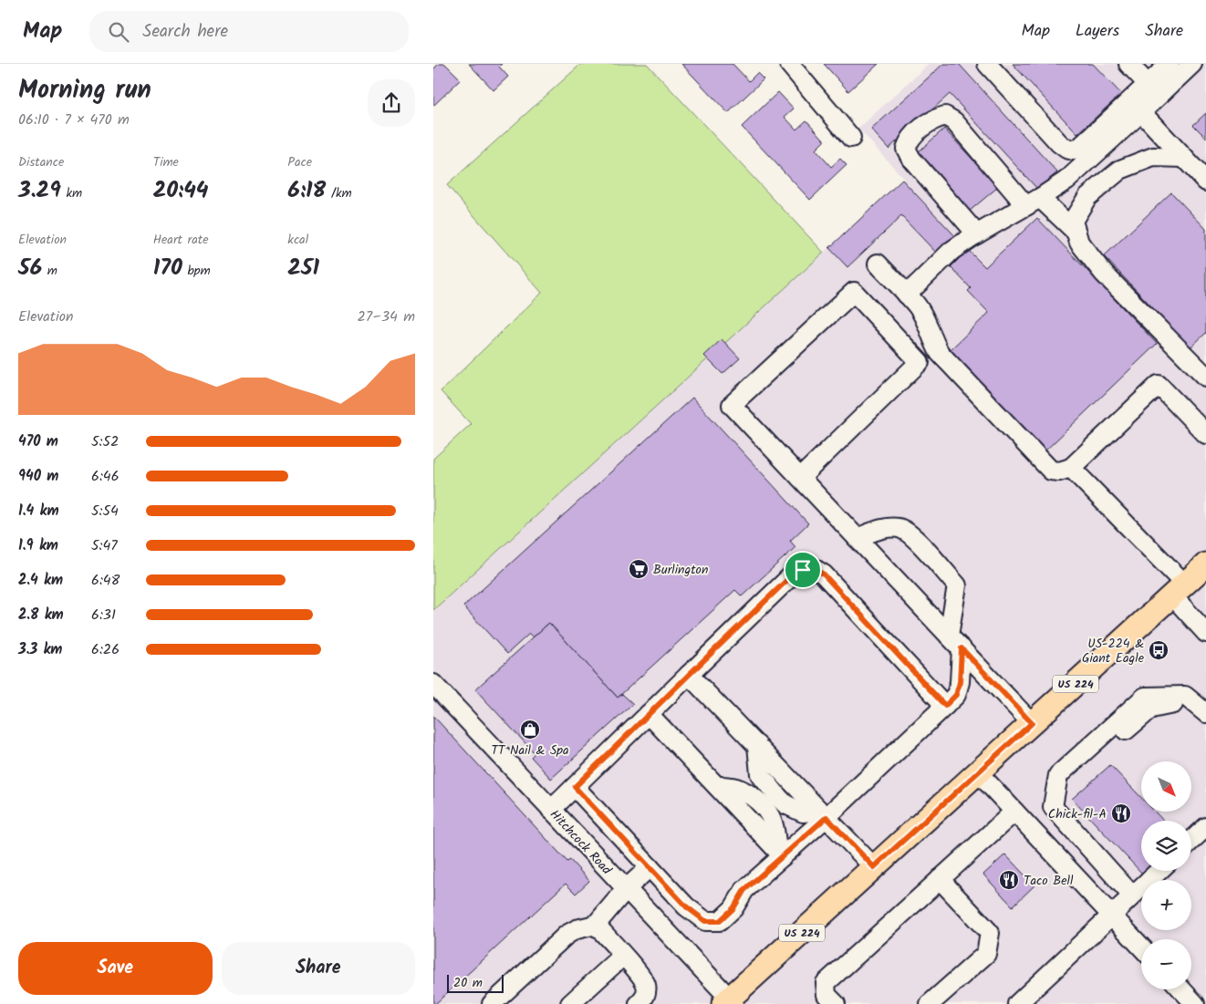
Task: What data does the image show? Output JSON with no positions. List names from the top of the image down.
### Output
{
  "streets": {
    "main road": ["US 224"],
    "street": ["Hitchcock Road"]
  },
  "crossings": [
    ["US 224", "Hitchcock Road"]
  ],
  "places": {
    "supermarket": ["Burlington"],
    "bus stop": ["US-224 & Giant Eagle"],
    "shop": ["TT Nail & Spa"],
    "restaurant": ["Chick-fil-A", "Taco Bell"]
  },
  "scale_bar": "20 m",
  "north": "bottom right",
  "page": {
    "header": "Map",
    "search": "Search here",
    "nav": ["Map", "Layers", "Share"],
    "heading": ["Morning run", "06:10 · 7 × 470 m"],
    "stats": [
      ["Distance", "3.29 km"],
      ["Time", "20:44"],
      ["Pace", "6:18 /km"],
      ["Elevation", "56 m"],
      ["Heart rate", "170 bpm"],
      ["kcal", "251"]
    ],
    "chart": ["Elevation", "27–34 m"],
    "list": [
      {
        "name": "470 m",
        "note": "5:52"
      },
      {
        "name": "940 m",
        "note": "6:46"
      },
      {
        "name": "1.4 km",
        "note": "5:54"
      },
      {
        "name": "1.9 km",
        "note": "5:47"
      },
      {
        "name": "2.4 km",
        "note": "6:48"
      },
      {
        "name": "2.8 km",
        "note": "6:31"
      },
      {
        "name": "3.3 km",
        "note": "6:26"
      }
    ],
    "map_buttons": ["+", "−"],
    "buttons": ["Save", "Share"],
    "scale": "20 m"
  }
}
